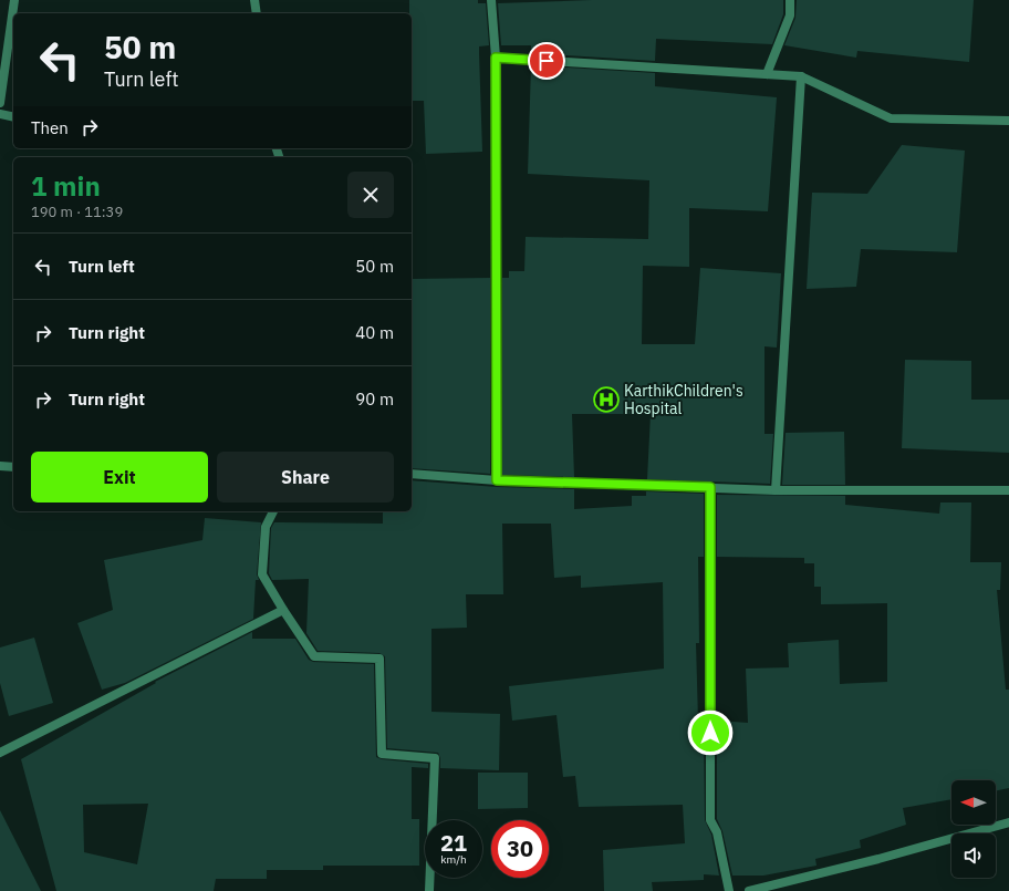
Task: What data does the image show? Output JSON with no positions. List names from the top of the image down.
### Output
{
  "places": {
    "hospital": ["KarthikChildren's Hospital"]
  },
  "north": "left",
  "page": {
    "turn": ["50 m", "Turn left"],
    "then": "Then",
    "heading": ["1 min", "190 m · 11:39"],
    "list": [
      {
        "name": "Turn left",
        "value": "50 m"
      },
      {
        "name": "Turn right",
        "value": "40 m"
      },
      {
        "name": "Turn right",
        "value": "90 m"
      }
    ],
    "buttons": ["Exit", "Share"],
    "speed": "21 km/h",
    "limit": "30"
  }
}
